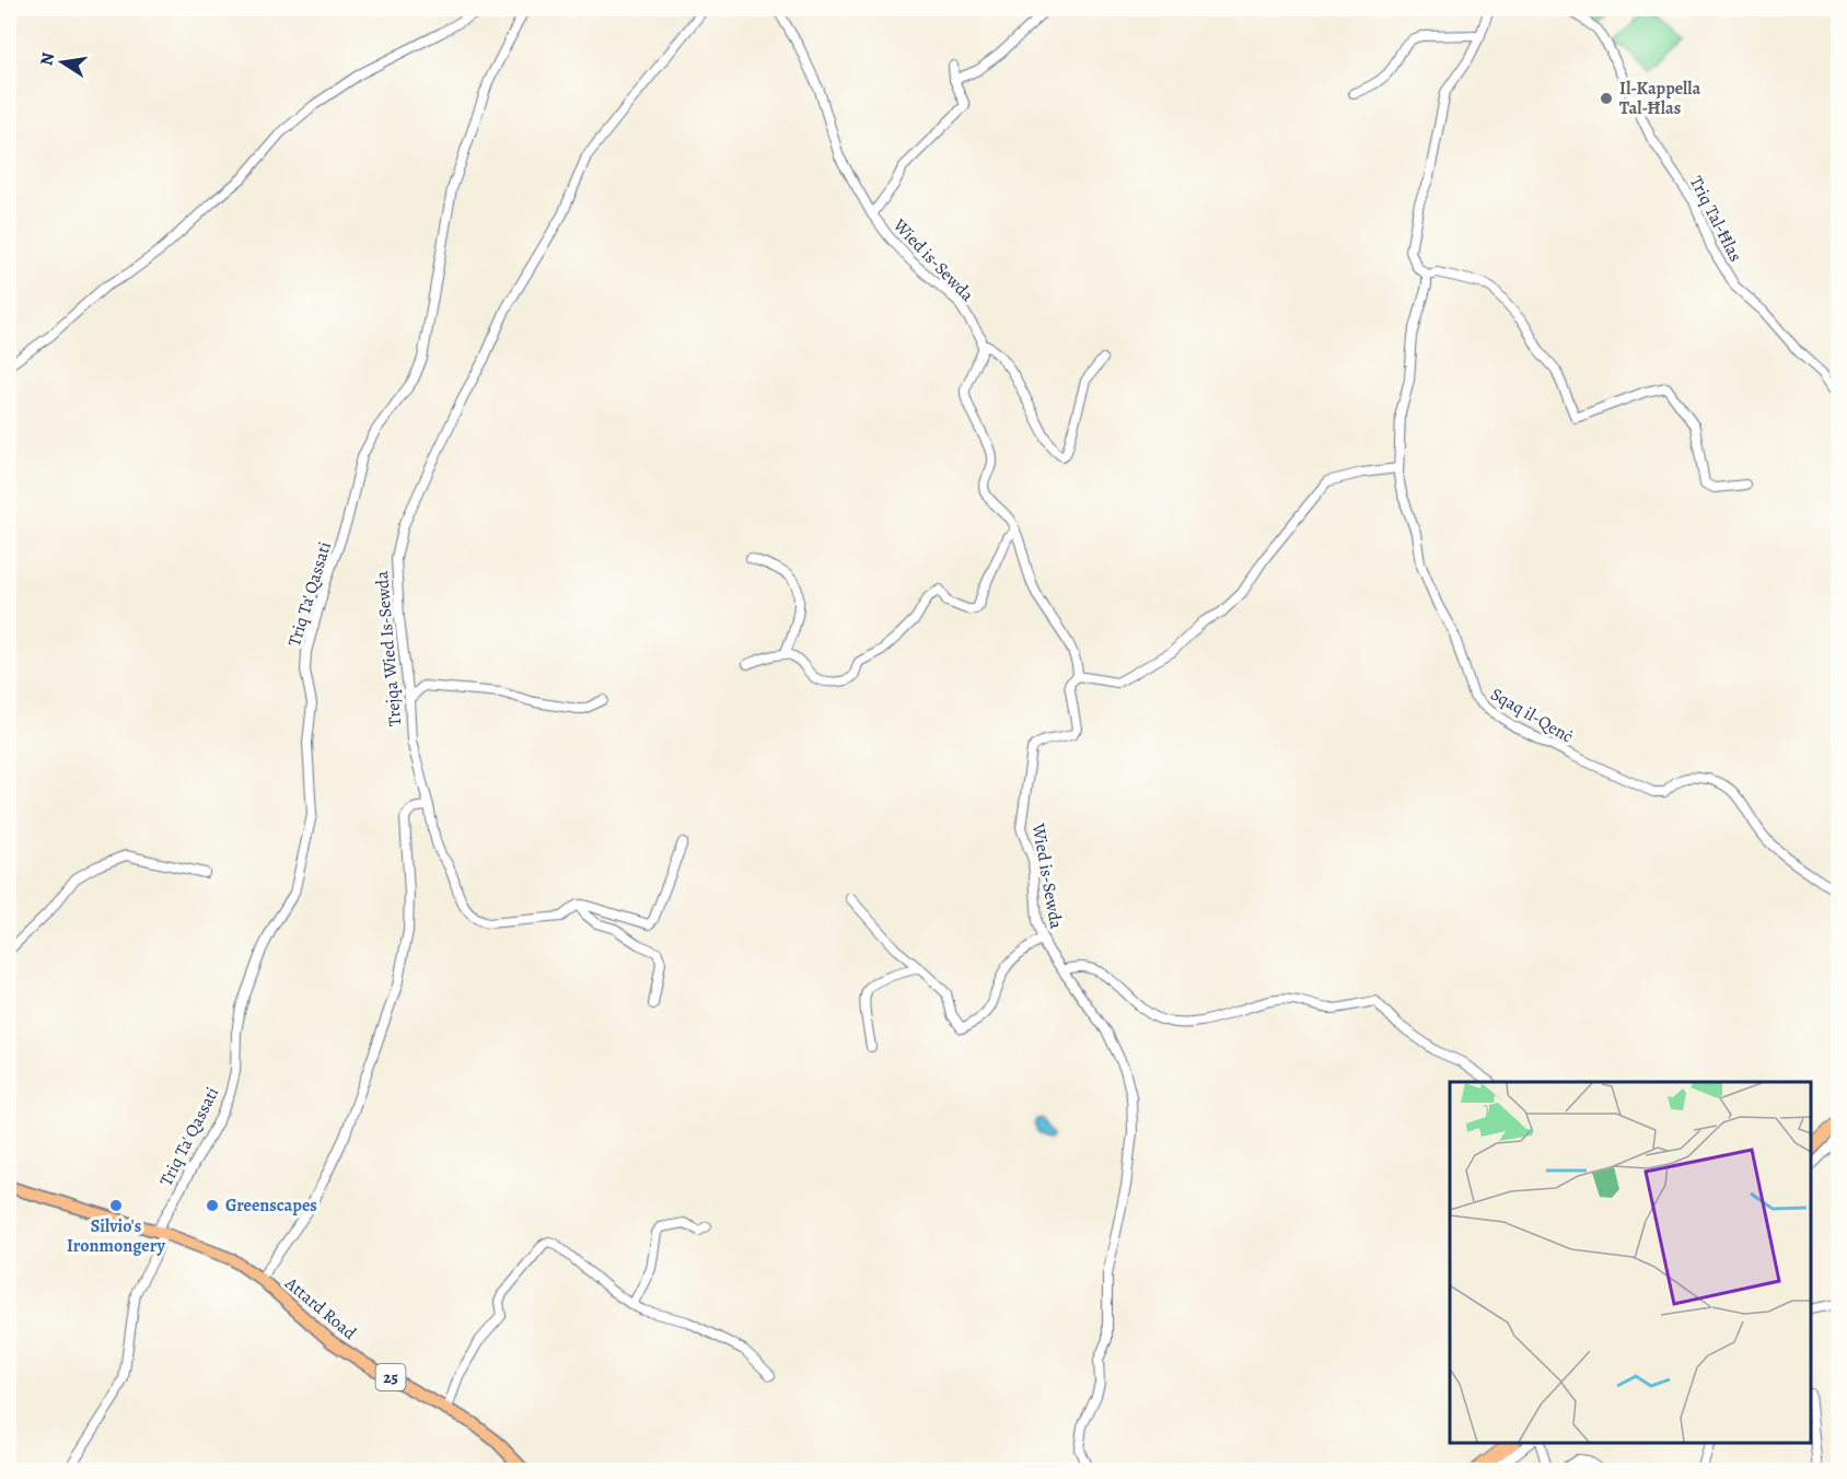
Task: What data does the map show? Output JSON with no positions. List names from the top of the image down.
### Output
{
  "streets": {
    "main road": ["Attard Road", "25"],
    "street": [
      "Triq Tal-Ħlas",
      "Wied is-Sewda",
      "Triq Ta' Qassati",
      "Trejqa Wied Is-Sewda",
      "Sqaq il-Qenċ"
    ]
  },
  "crossings": [
    ["Triq Ta' Qassati", "25"],
    ["Attard Road", "25"]
  ],
  "places": ["Il-Kappella Tal-Ħlas", "Silvio's Ironmongery", "Greenscapes"],
  "north": "left"
}
